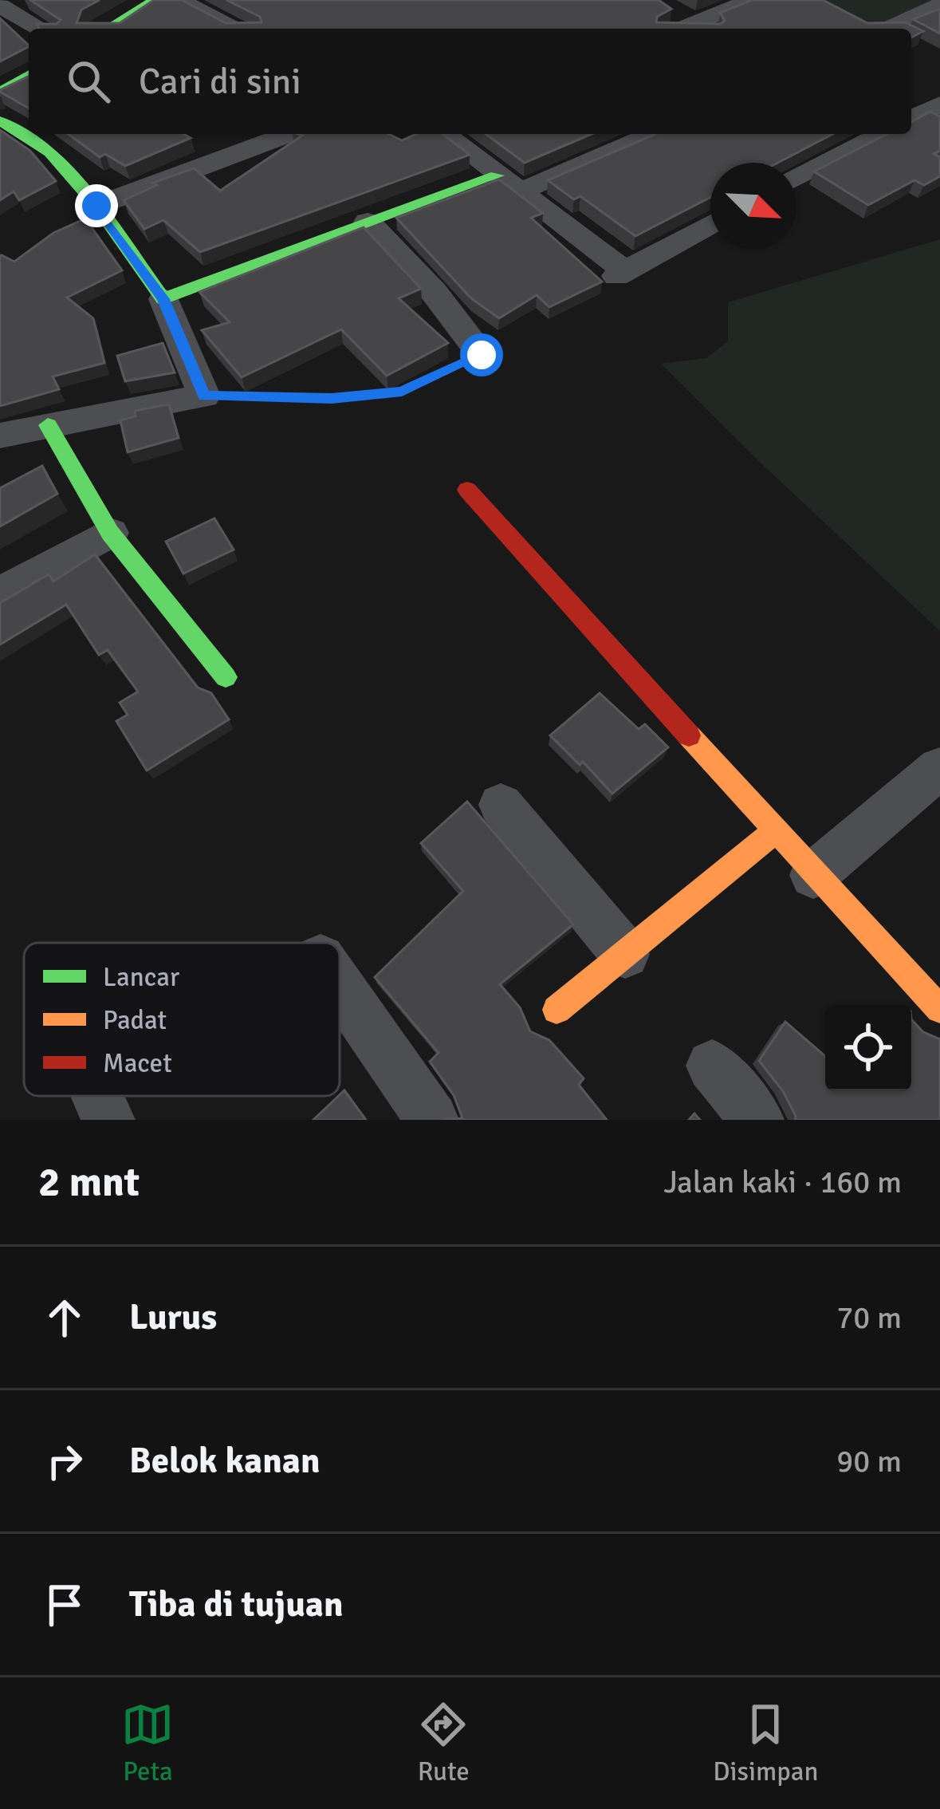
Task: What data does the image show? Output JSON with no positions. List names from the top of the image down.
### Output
{
  "legend": ["Lancar", "Padat", "Macet"],
  "north": "bottom right",
  "page": {
    "search": "Cari di sini",
    "heading": ["2 mnt", "Jalan kaki · 160 m"],
    "list": [
      ["Lurus", "70 m"],
      ["Belok kanan", "90 m"],
      "Tiba di tujuan"
    ],
    "nav": ["Peta", "Rute", "Disimpan"]
  }
}
